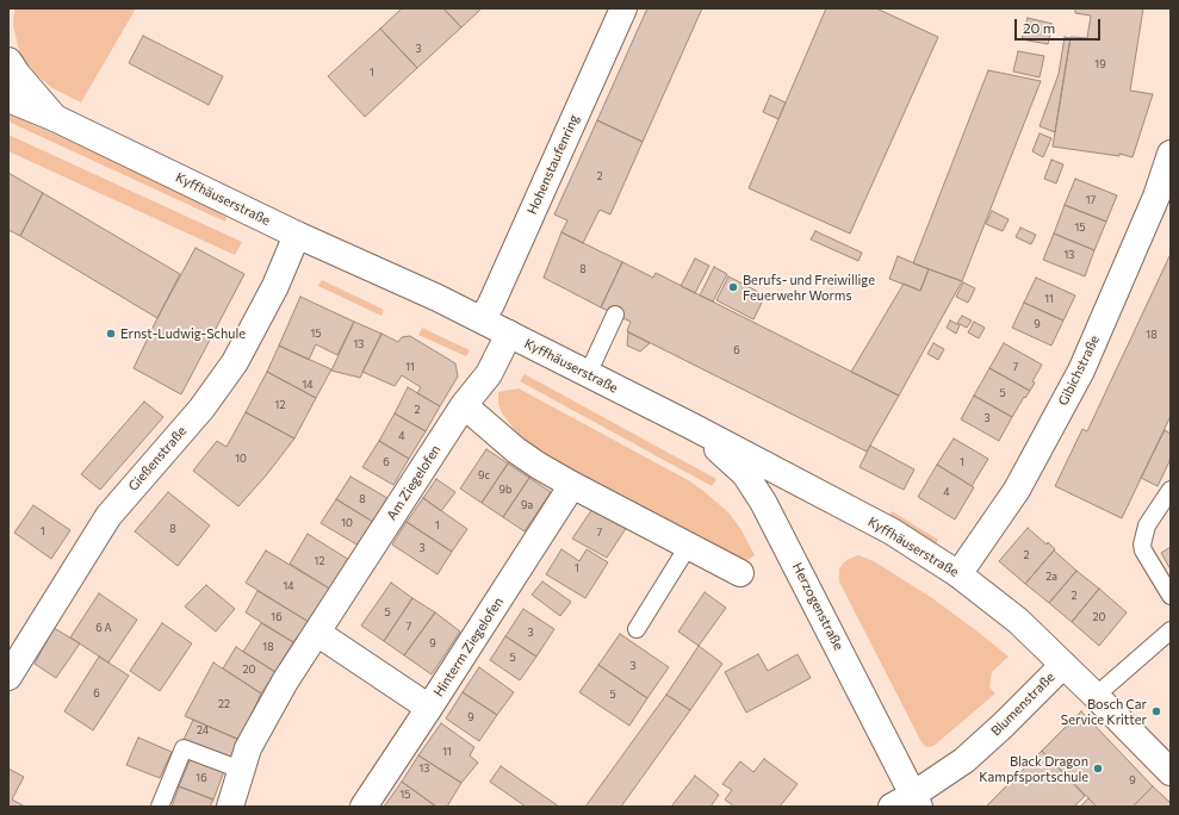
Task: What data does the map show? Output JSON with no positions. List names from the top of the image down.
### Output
{
  "streets": {
    "main road": [
      "Hohenstaufenring",
      "Kyffhäuserstraße",
      "Gibichstraße",
      "Gießenstraße",
      "Am Ziegelofen",
      "Herzogenstraße",
      "Hinterm Ziegelofen",
      "Blumenstraße"
    ]
  },
  "crossings": [
    ["Hohenstaufenring", "Kyffhäuserstraße"],
    ["Kyffhäuserstraße", "Gibichstraße"],
    ["Kyffhäuserstraße", "Gießenstraße"],
    ["Kyffhäuserstraße", "Am Ziegelofen"],
    ["Kyffhäuserstraße", "Herzogenstraße"],
    ["Kyffhäuserstraße", "Blumenstraße"],
    ["Herzogenstraße", "Blumenstraße"]
  ],
  "places": [
    "Berufs- und Freiwillige Feuerwehr Worms",
    "Ernst-Ludwig-Schule",
    "Bosch Car Service Kritter",
    "Black Dragon Kampfsportschule"
  ],
  "house_numbers": [
    "3",
    "19",
    "1",
    "2",
    "17",
    "15",
    "13",
    "8",
    "11",
    "9",
    "15",
    "18",
    "13",
    "6",
    "11",
    "7",
    "14",
    "5",
    "12",
    "2",
    "3",
    "4",
    "10",
    "6",
    "1",
    "9c",
    "9b",
    "4",
    "8",
    "9a",
    "10",
    "1",
    "8",
    "1",
    "7",
    "3",
    "2",
    "12",
    "1",
    "2a",
    "14",
    "2",
    "5",
    "16",
    "20",
    "7",
    "6 A",
    "3",
    "9",
    "18",
    "5",
    "3",
    "20",
    "6",
    "5",
    "22",
    "9",
    "24",
    "11",
    "13",
    "16",
    "9",
    "15"
  ],
  "scale_bar": "20 m"
}
